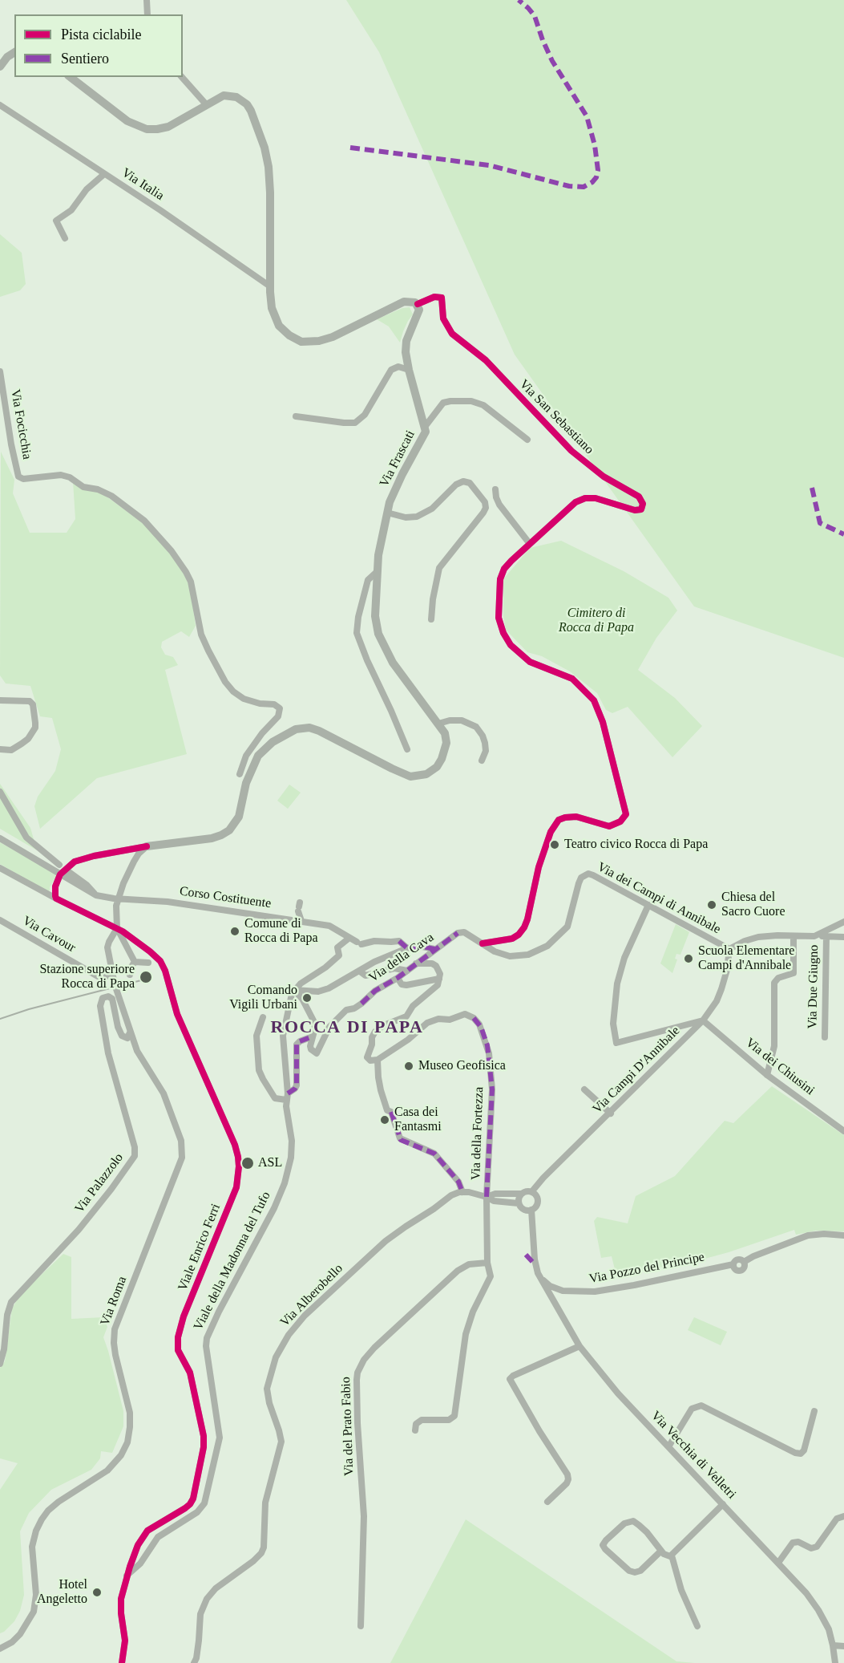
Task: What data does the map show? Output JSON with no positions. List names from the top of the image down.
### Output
{
  "streets": {
    "main road": ["Via Frascati"],
    "street": [
      "Via Italia",
      "Via San Sebastiano",
      "Via Focicchia",
      "Corso Costituente",
      "Via dei Campi di Annibale",
      "Via Cavour",
      "Via della Cava",
      "Via Due Giugno",
      "Via dei Chiusini",
      "Via Campi D'Annibale",
      "Via della Fortezza",
      "Via Palazzolo",
      "Viale Enrico Ferri",
      "Viale della Madonna del Tufo",
      "Via Pozzo del Principe",
      "Via Alberobello",
      "Via Roma",
      "Via del Prato Fabio",
      "Via Vecchia di Velletri"
    ]
  },
  "crossings": [
    ["Via San Sebastiano", "Via Frascati"],
    ["Via San Sebastiano", "Via dei Campi di Annibale"],
    ["Via dei Campi di Annibale", "Via della Cava"],
    ["Via dei Campi di Annibale", "Via Campi D'Annibale"],
    ["Via Cavour", "Via Roma"],
    ["Via dei Chiusini", "Via Campi D'Annibale"],
    ["Via Campi D'Annibale", "Via Vecchia di Velletri"],
    ["Via della Fortezza", "Via del Prato Fabio"],
    ["Via Palazzolo", "Via Roma"],
    ["Viale Enrico Ferri", "Viale della Madonna del Tufo"],
    ["Viale Enrico Ferri", "Via Roma"],
    ["Via Pozzo del Principe", "Via Vecchia di Velletri"]
  ],
  "districts": ["ROCCA DI PAPA"],
  "parks": ["Cimitero di Rocca di Papa"],
  "places": [
    "Teatro civico Rocca di Papa",
    "Chiesa del Sacro Cuore",
    "Comune di Rocca di Papa",
    "Scuola Elementare Campi d'Annibale",
    "Stazione superiore Rocca di Papa",
    "Comando Vigili Urbani",
    "Museo Geofisica",
    "Casa dei Fantasmi",
    "ASL",
    "Hotel Angeletto"
  ],
  "legend": ["Pista ciclabile", "Sentiero"]
}
